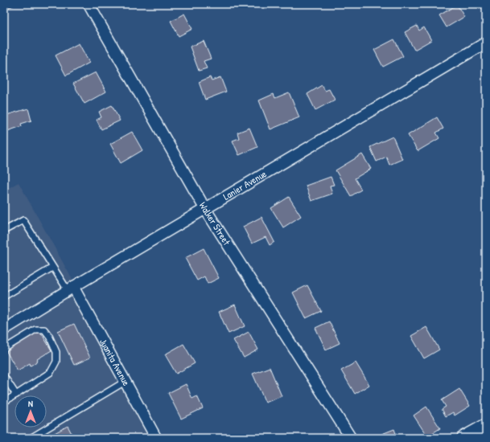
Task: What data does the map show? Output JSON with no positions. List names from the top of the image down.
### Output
{
  "streets": {
    "street": ["Lanier Avenue", "Walker Street", "Juanita Avenue"]
  },
  "crossings": [
    ["Lanier Avenue", "Walker Street"],
    ["Lanier Avenue", "Juanita Avenue"]
  ],
  "north": "top"
}
